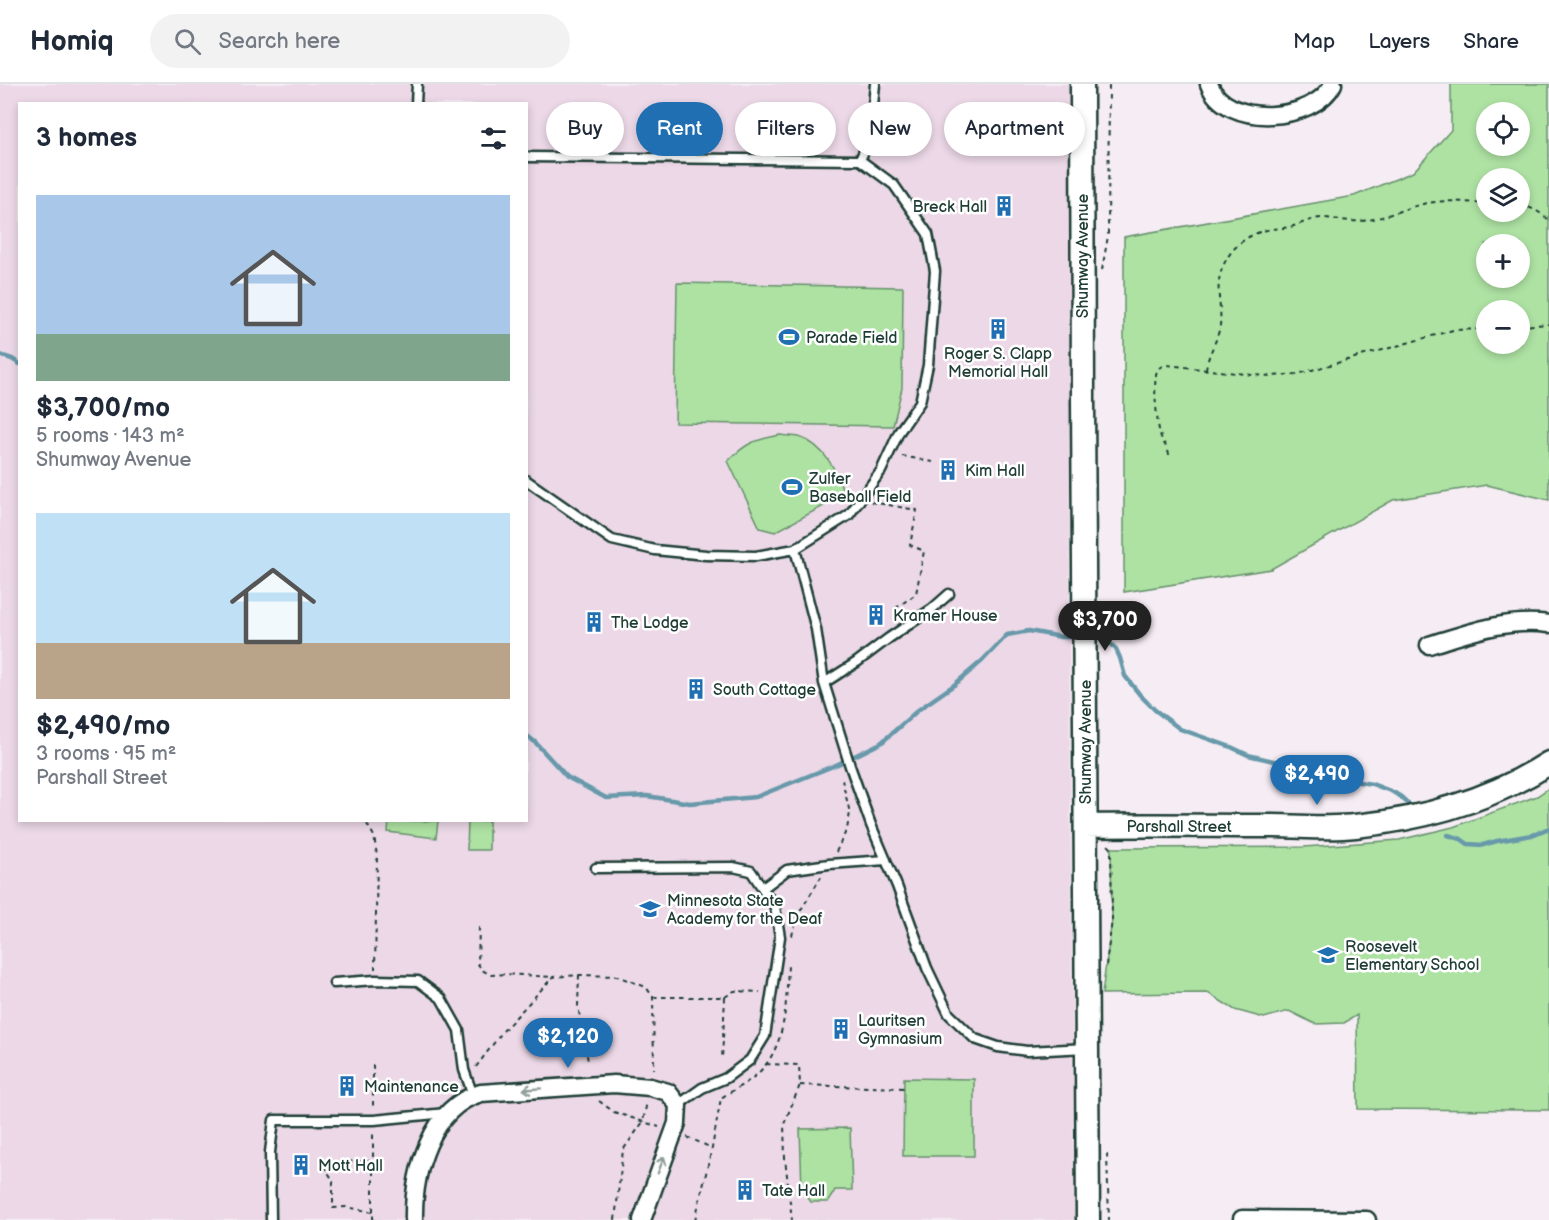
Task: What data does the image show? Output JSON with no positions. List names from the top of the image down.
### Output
{
  "streets": {
    "street": ["Shumway Avenue", "Parshall Street"]
  },
  "crossings": [
    ["Shumway Avenue", "Parshall Street"]
  ],
  "places": {
    "building": [
      "Breck Hall",
      "Roger S. Clapp Memorial Hall",
      "Kim Hall",
      "Kramer House",
      "The Lodge",
      "South Cottage",
      "Lauritsen Gymnasium",
      "Maintenance",
      "Mott Hall",
      "Tate Hall"
    ],
    "sports": ["Parade Field", "Zulfer Baseball Field"],
    "school or university": ["Minnesota State Academy for the Deaf", "Roosevelt Elementary School"]
  },
  "page": {
    "header": "Homiq",
    "search": "Search here",
    "nav": ["Map", "Layers", "Share"],
    "map_buttons": ["+", "−"],
    "chip": [
      "Buy",
      "Rent",
      "Filters",
      "New",
      "Apartment"
    ],
    "heading": "3 homes",
    "list": [
      {
        "name": "$3,700/mo",
        "note": "5 rooms · 143 m² · Shumway Avenue"
      },
      {
        "name": "$2,490/mo",
        "note": "3 rooms · 95 m² · Parshall Street"
      }
    ],
    "price": ["$3,700", "$2,490", "$2,120"]
  }
}
